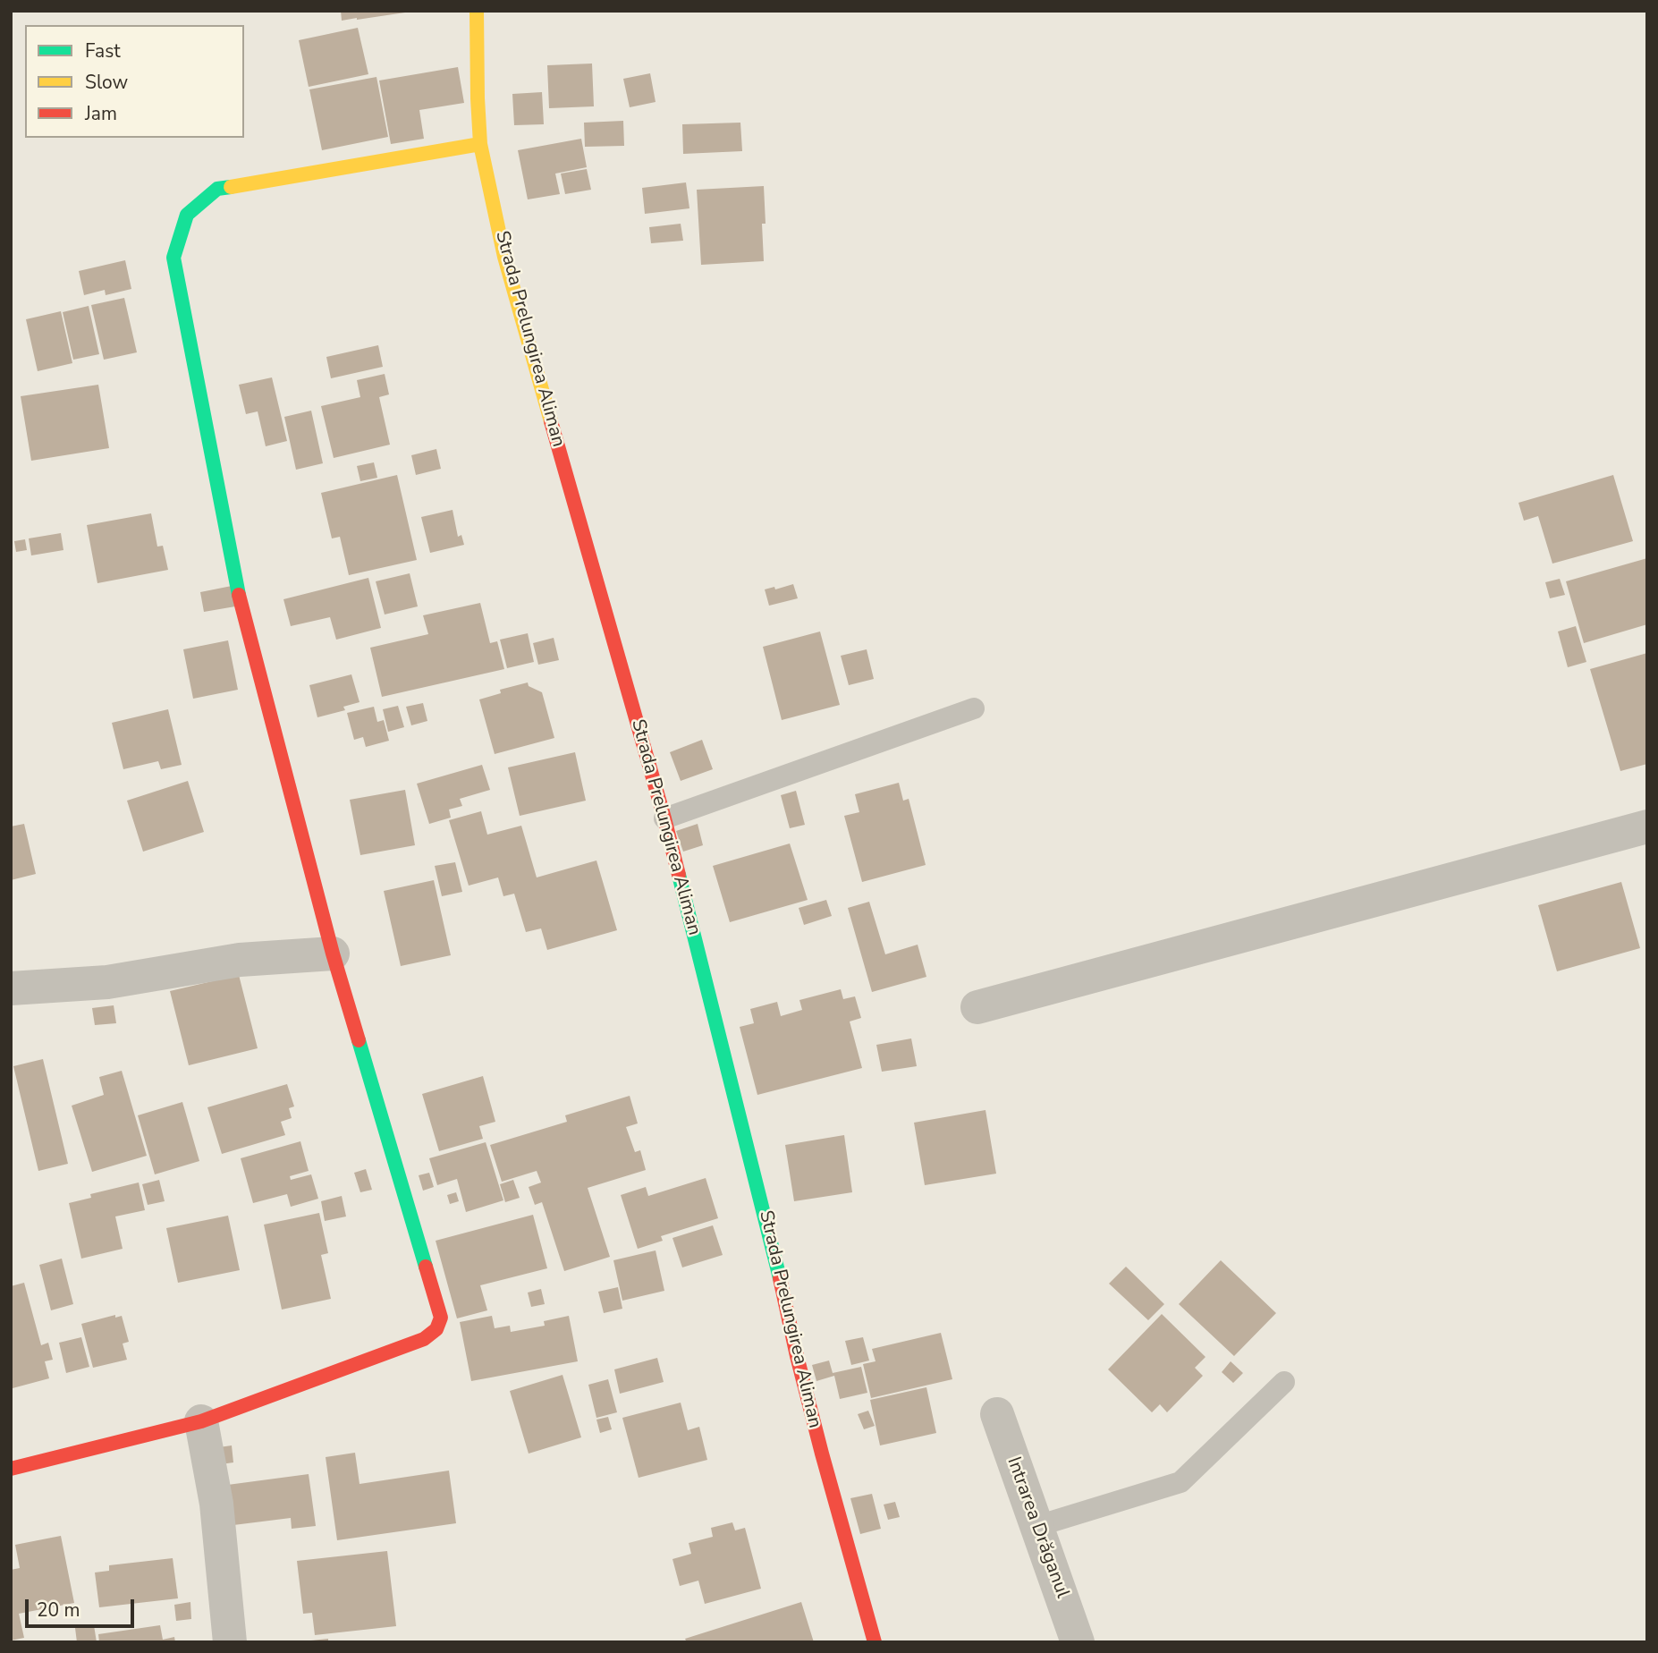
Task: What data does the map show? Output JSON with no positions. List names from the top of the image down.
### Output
{
  "streets": {
    "street": ["Strada Prelungirea Aliman", "Intrarea Drăganul"]
  },
  "legend": ["Fast", "Slow", "Jam"],
  "scale_bar": "20 m"
}
